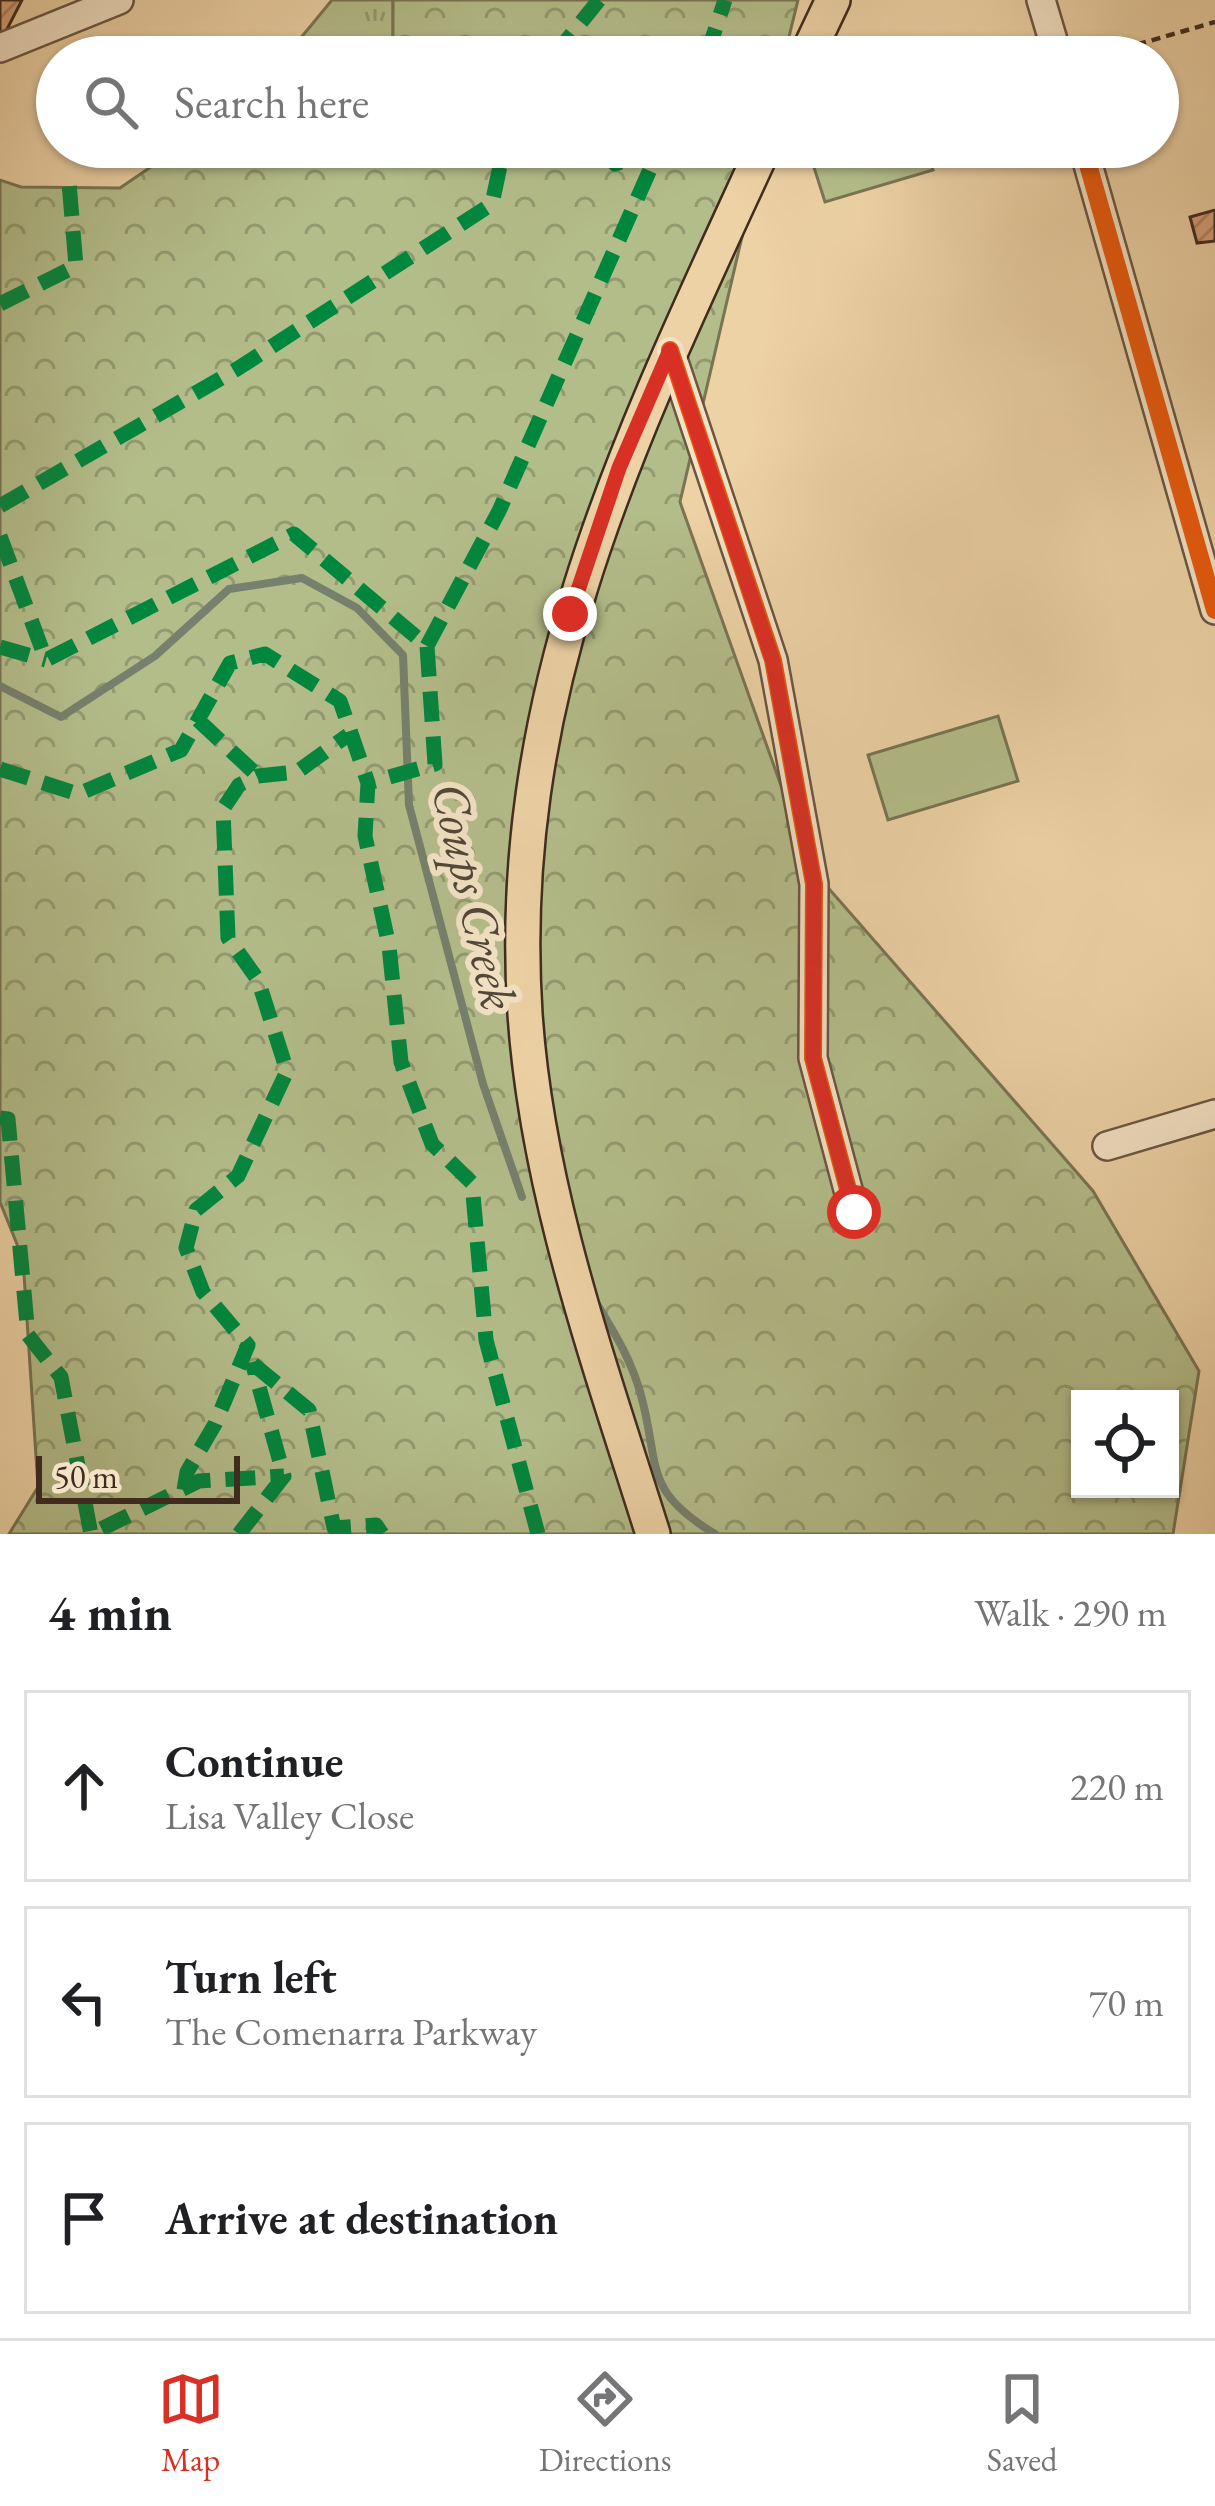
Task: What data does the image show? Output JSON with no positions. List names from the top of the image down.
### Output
{
  "water": ["Coups Creek"],
  "scale_bar": "50 m",
  "page": {
    "search": "Search here",
    "scale": "50 m",
    "heading": ["4 min", "Walk · 290 m"],
    "list": [
      ["Continue", "Lisa Valley Close", "220 m"],
      ["Turn left", "The Comenarra Parkway", "70 m"],
      "Arrive at destination"
    ],
    "nav": ["Map", "Directions", "Saved"]
  }
}
